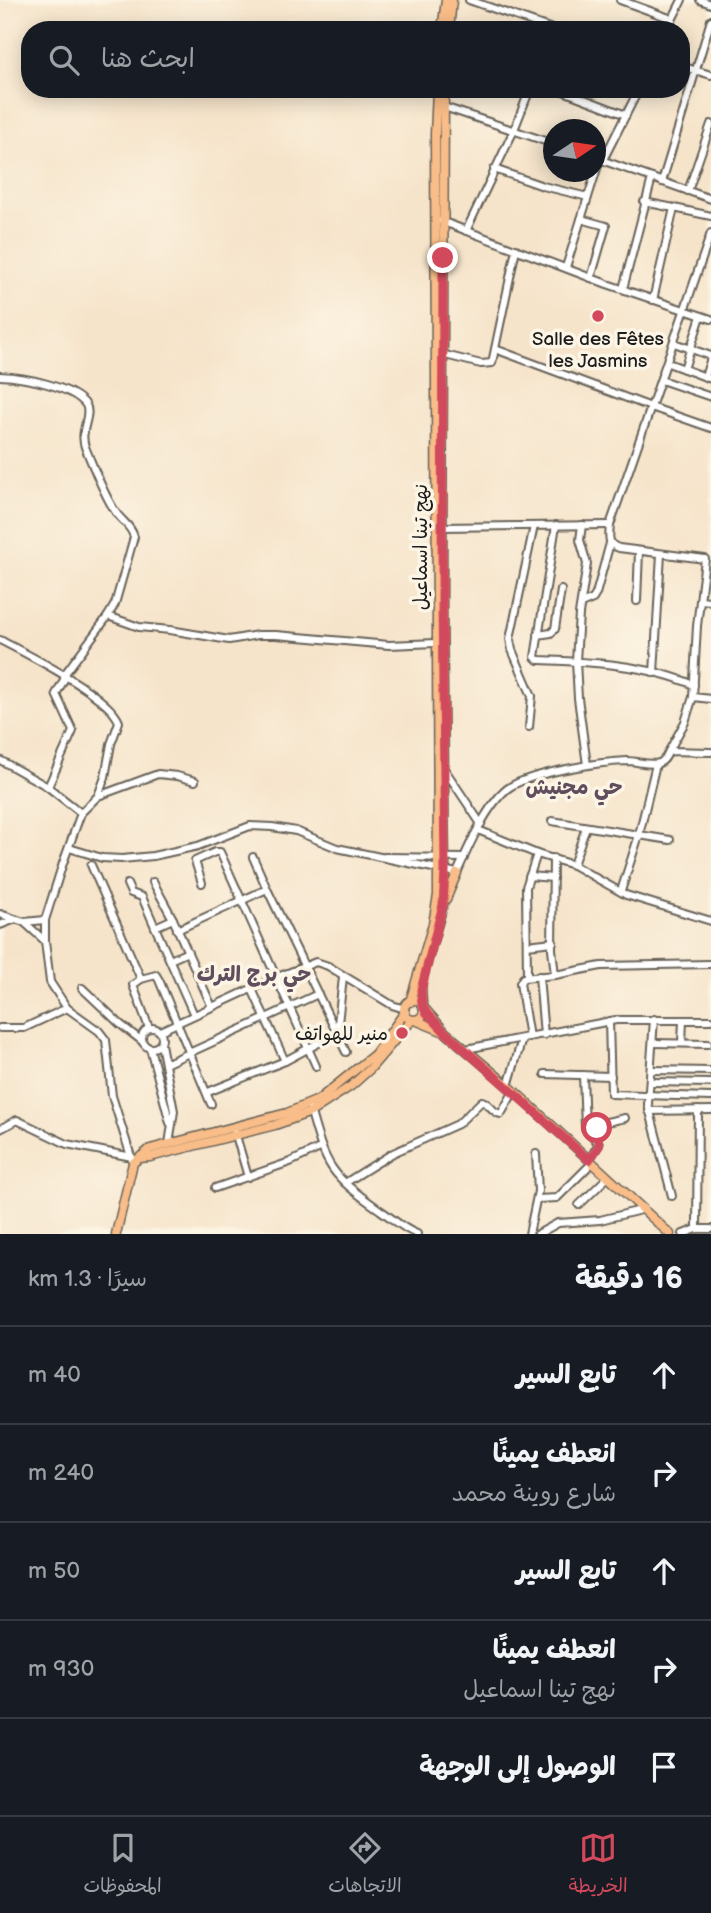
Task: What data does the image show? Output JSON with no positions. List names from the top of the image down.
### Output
{
  "streets": {
    "main road": ["نهج تينا اسماعيل"]
  },
  "districts": ["حي مجنيش", "حي برج الترك"],
  "places": ["Salle des Fêtes les Jasmins", "منير للهواتف"],
  "north": "right",
  "page": {
    "search": "ابحث هنا",
    "heading": ["16 دقيقة", "سيرًا · 1.3 km"],
    "list": [
      ["تابع السير", "40 m"],
      ["انعطف يمينًا", "شارع روينة محمد", "240 m"],
      ["تابع السير", "50 m"],
      ["انعطف يمينًا", "نهج تينا اسماعيل", "930 m"],
      "الوصول إلى الوجهة"
    ],
    "nav": ["الخريطة", "الاتجاهات", "المحفوظات"]
  }
}
